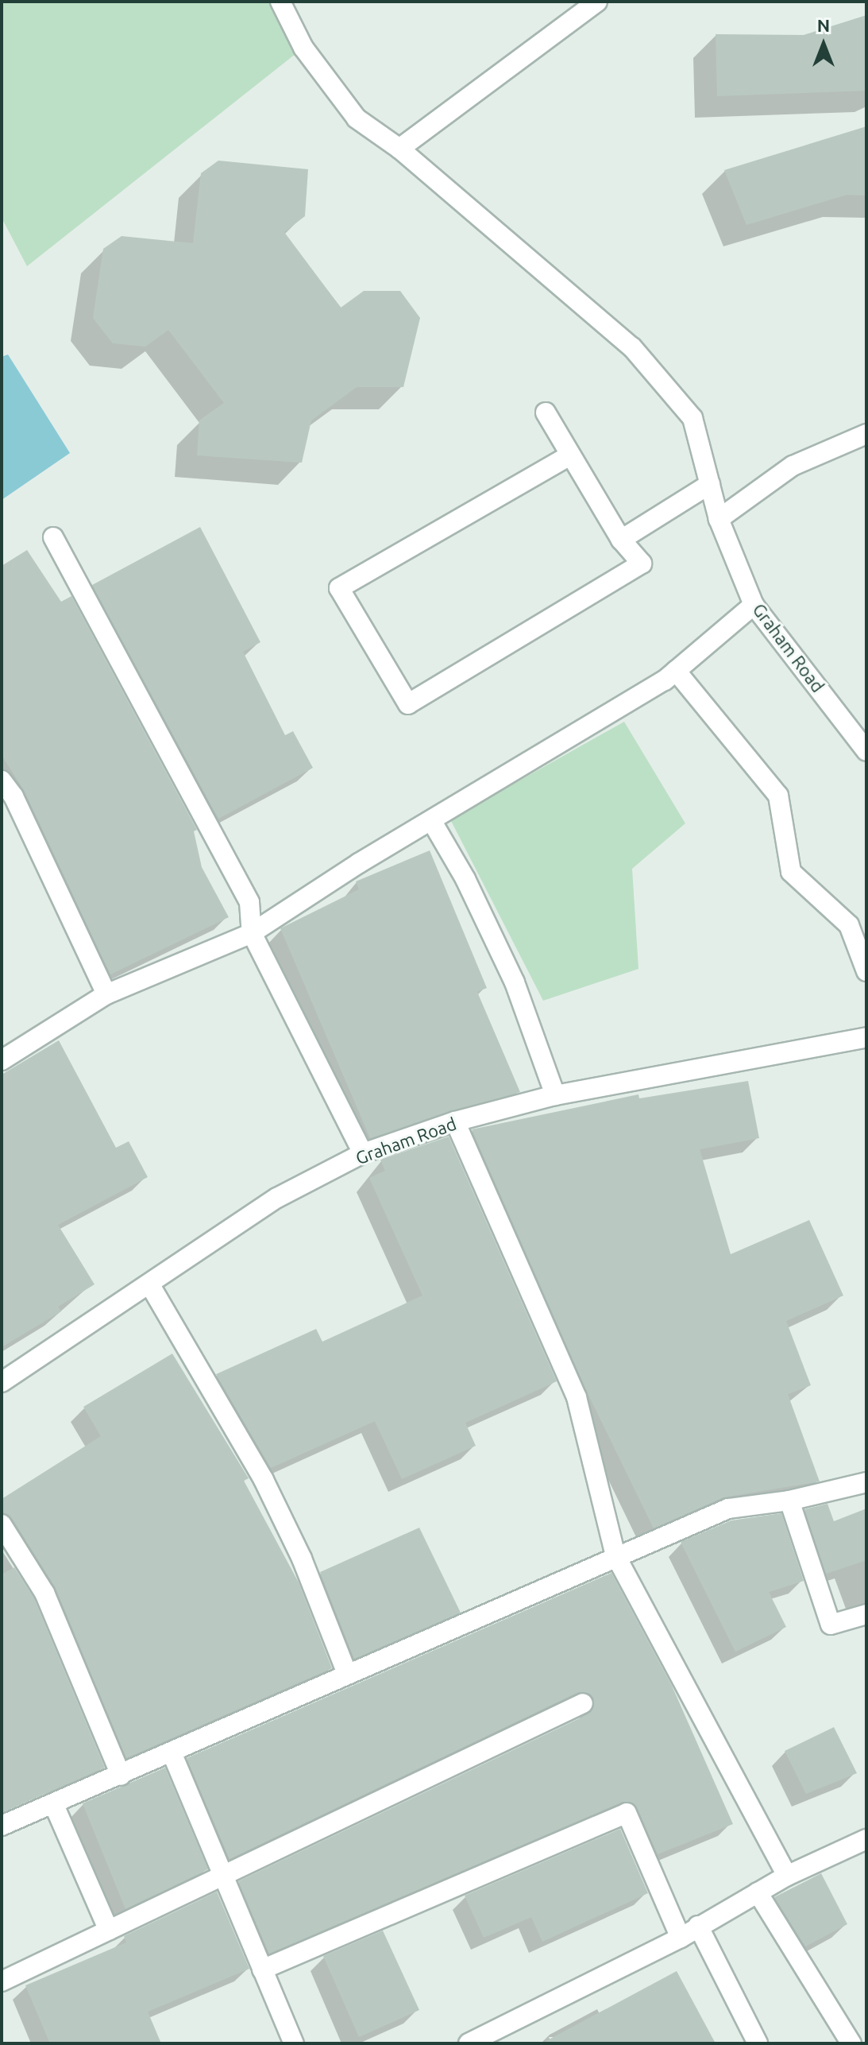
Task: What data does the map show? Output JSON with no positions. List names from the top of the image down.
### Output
{
  "streets": {
    "street": ["Graham Road"]
  },
  "north": "top"
}
